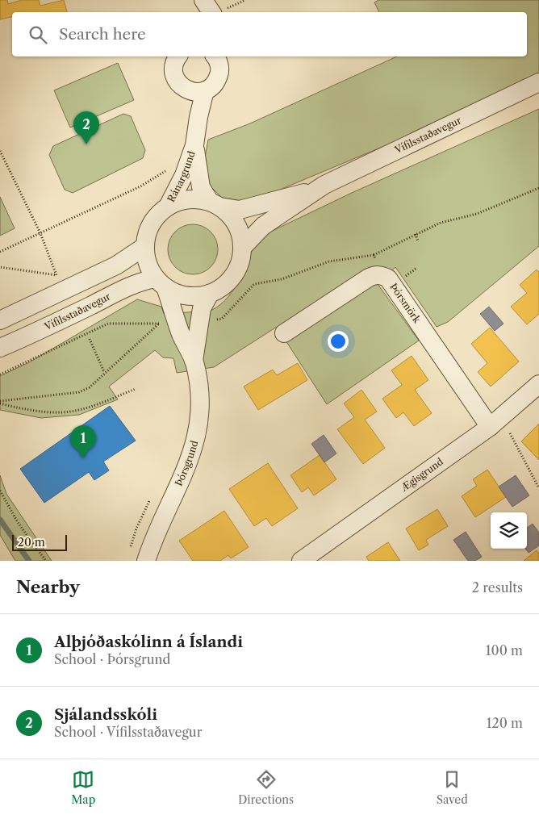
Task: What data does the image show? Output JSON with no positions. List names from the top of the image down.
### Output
{
  "streets": {
    "street": [
      "Vífilsstaðavegur",
      "Ránargrund",
      "Þórsmörk",
      "Þórsgrund",
      "Ægisgrund"
    ]
  },
  "crossings": [
    ["Vífilsstaðavegur", "Ránargrund"],
    ["Vífilsstaðavegur", "Þórsgrund"],
    ["Ránargrund", "Þórsgrund"],
    ["Þórsmörk", "Ægisgrund"]
  ],
  "scale_bar": "20 m",
  "page": {
    "search": "Search here",
    "pins": ["2", "1"],
    "scale": "20 m",
    "heading": ["Nearby", "2 results"],
    "list": [
      {
        "mark": "1",
        "name": "Alþjóðaskólinn á Íslandi",
        "note": "School · Þórsgrund",
        "value": "100 m"
      },
      {
        "mark": "2",
        "name": "Sjálandsskóli",
        "note": "School · Vífilsstaðavegur",
        "value": "120 m"
      }
    ],
    "nav": ["Map", "Directions", "Saved"]
  }
}
